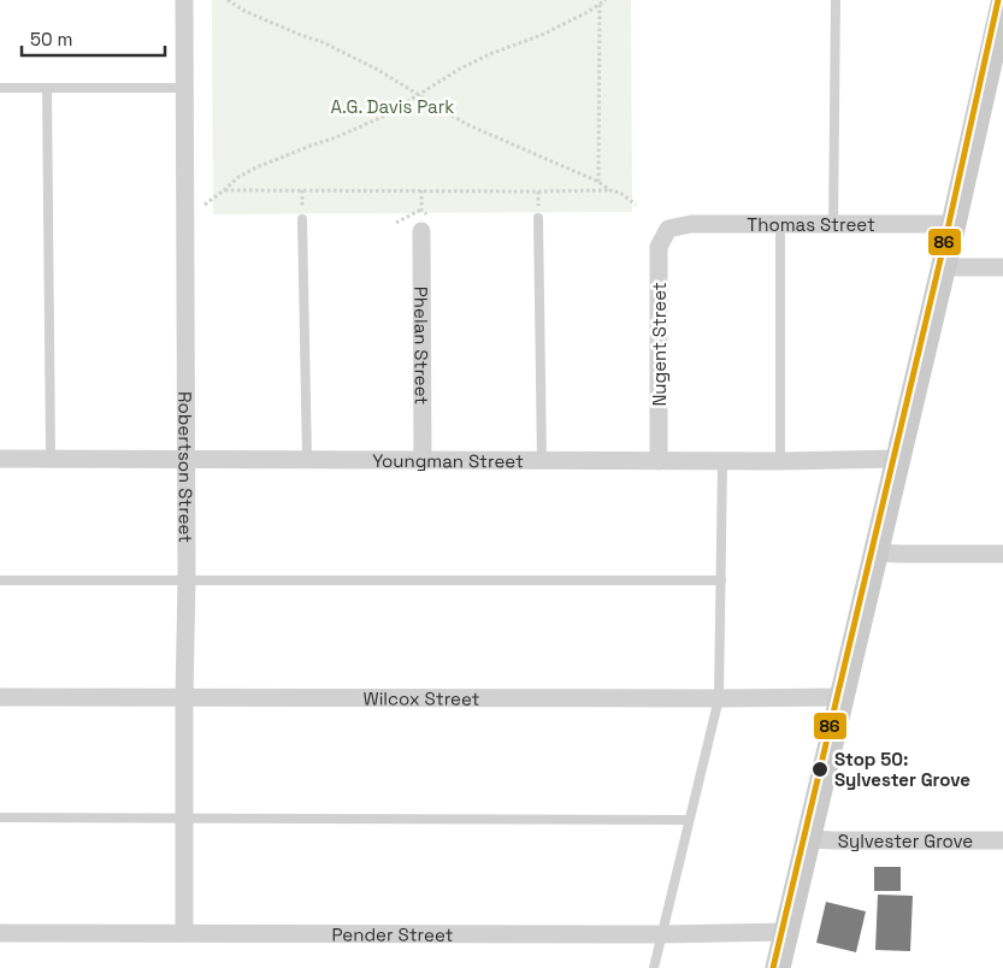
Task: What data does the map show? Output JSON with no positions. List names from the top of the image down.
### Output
{
  "streets": {
    "street": [
      "Thomas Street",
      "Nugent Street",
      "Phelan Street",
      "Youngman Street",
      "Robertson Street",
      "Wilcox Street",
      "Sylvester Grove",
      "Pender Street"
    ]
  },
  "crossings": [
    ["Thomas Street", "Nugent Street"],
    ["Nugent Street", "Youngman Street"],
    ["Phelan Street", "Youngman Street"],
    ["Youngman Street", "Robertson Street"],
    ["Robertson Street", "Wilcox Street"],
    ["Robertson Street", "Pender Street"]
  ],
  "parks": ["A.G. Davis Park"],
  "places": ["Stop 50: Sylvester Grove"],
  "lines": ["transit line 86"],
  "scale_bar": "50 m"
}
